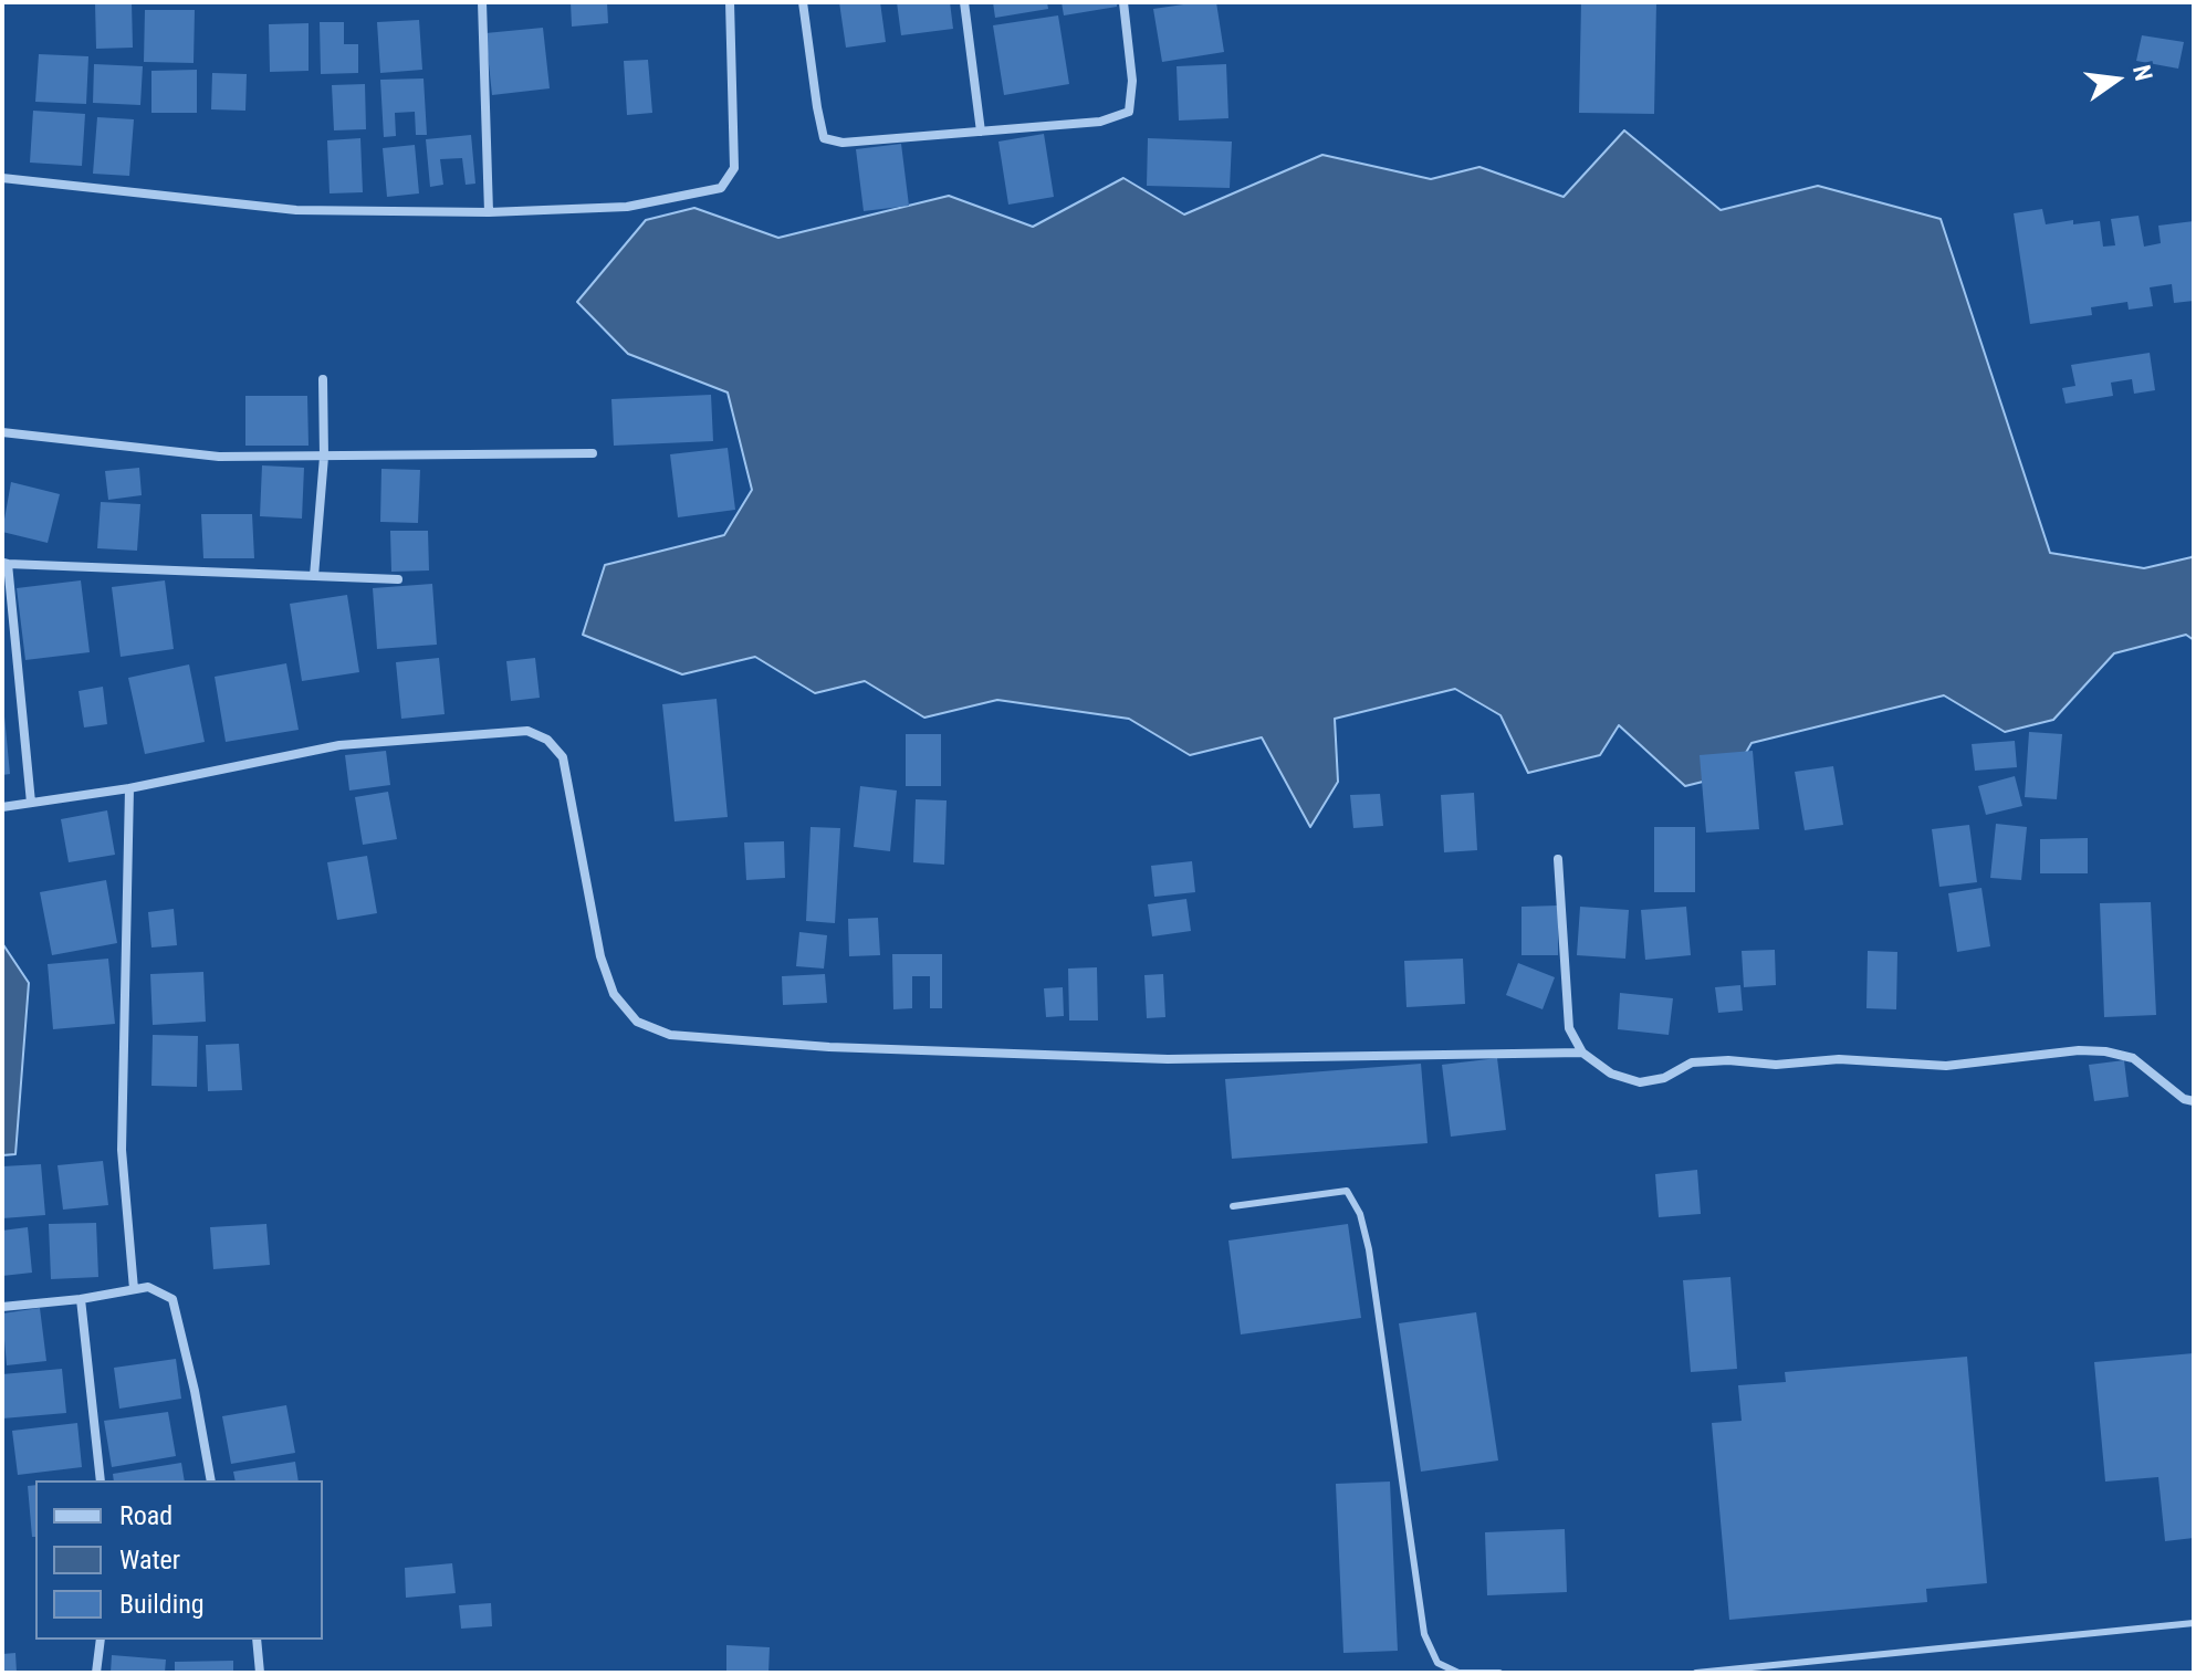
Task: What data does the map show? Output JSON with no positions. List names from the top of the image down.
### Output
{
  "legend": ["Road", "Water", "Building"],
  "north": "right"
}
